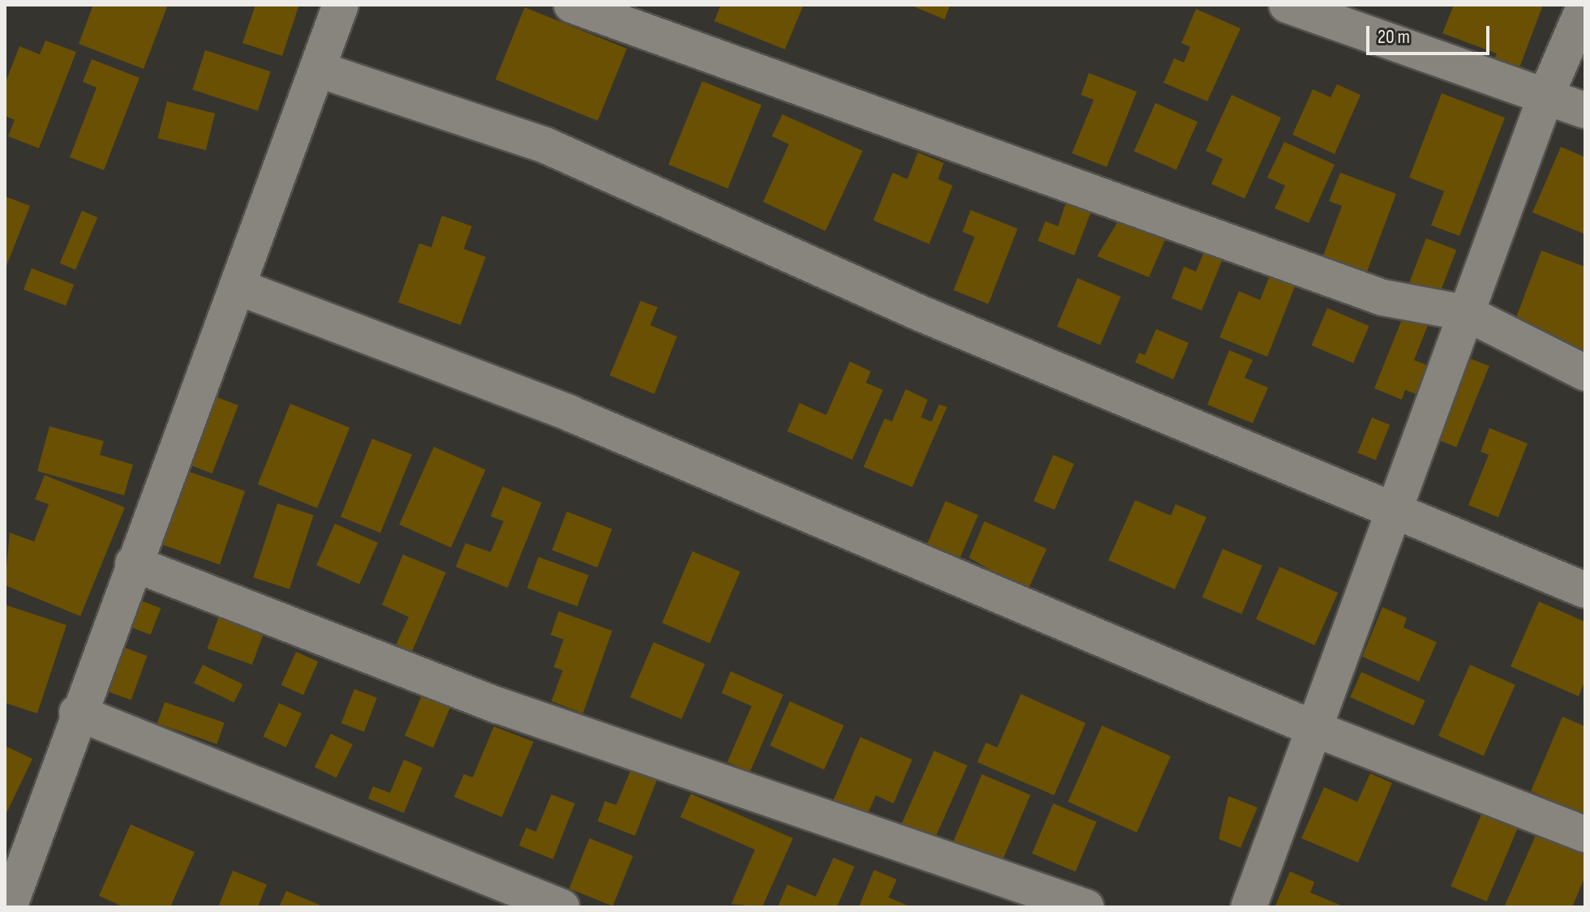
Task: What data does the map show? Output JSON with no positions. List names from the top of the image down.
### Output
{
  "scale_bar": "20 m"
}
